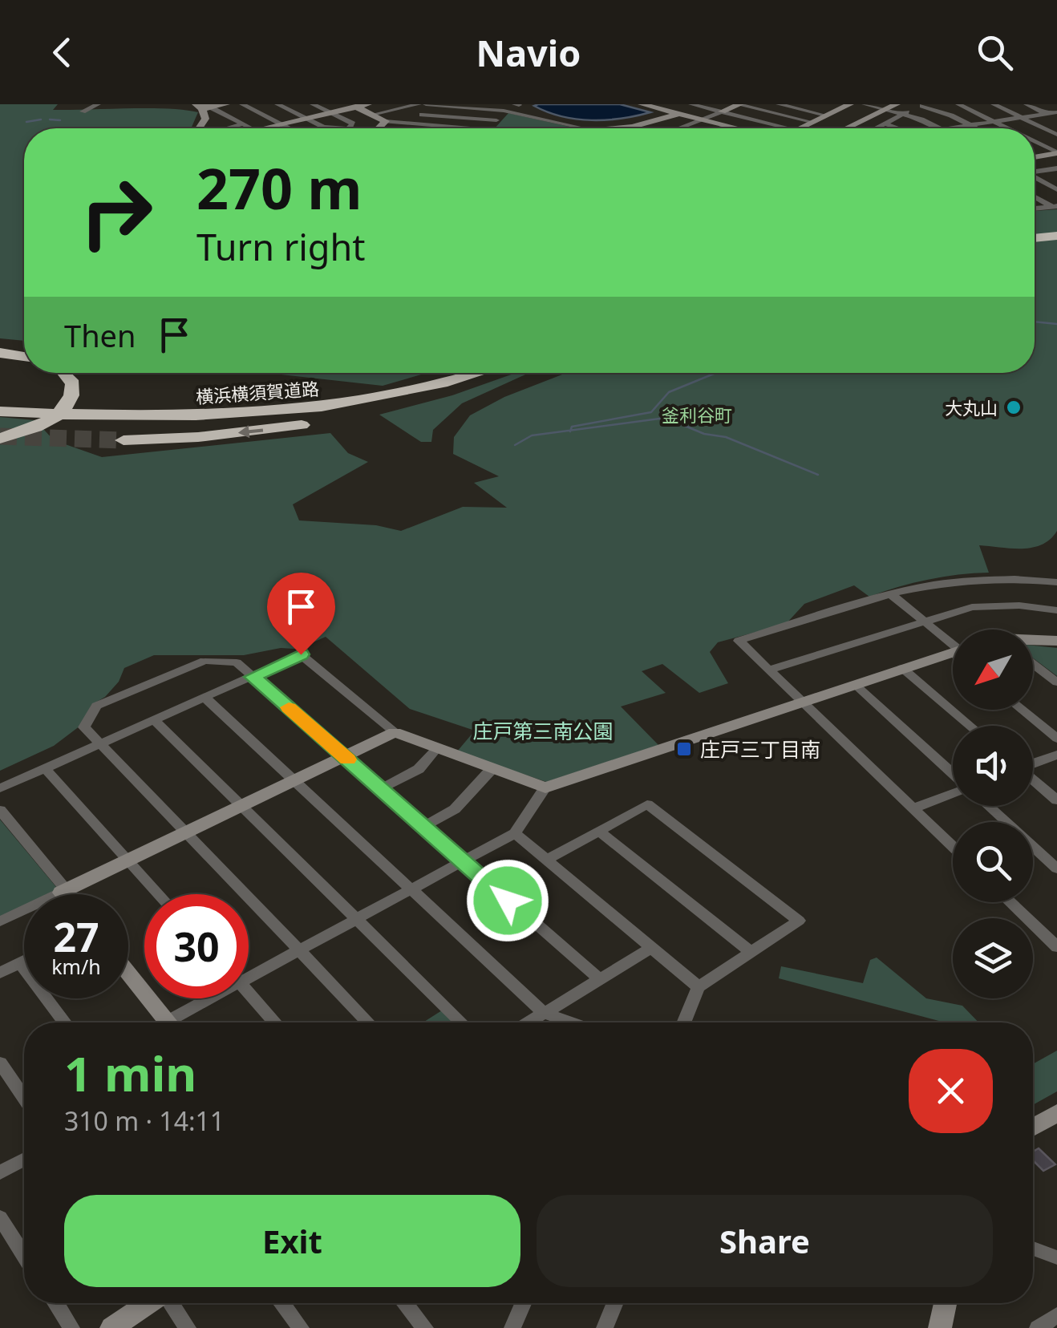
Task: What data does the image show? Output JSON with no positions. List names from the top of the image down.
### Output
{
  "streets": {
    "highway": ["横浜横須賀道路"]
  },
  "districts": ["釜利谷町"],
  "parks": ["庄戸第三南公園"],
  "places": {
    "other": ["大丸山"],
    "transit": ["庄戸三丁目南"]
  },
  "north": "bottom left",
  "page": {
    "header": "Navio",
    "turn": ["270 m", "Turn right"],
    "then": "Then",
    "speed": "27 km/h",
    "limit": "30",
    "heading": ["1 min", "310 m · 14:11"],
    "buttons": ["Exit", "Share"]
  }
}
